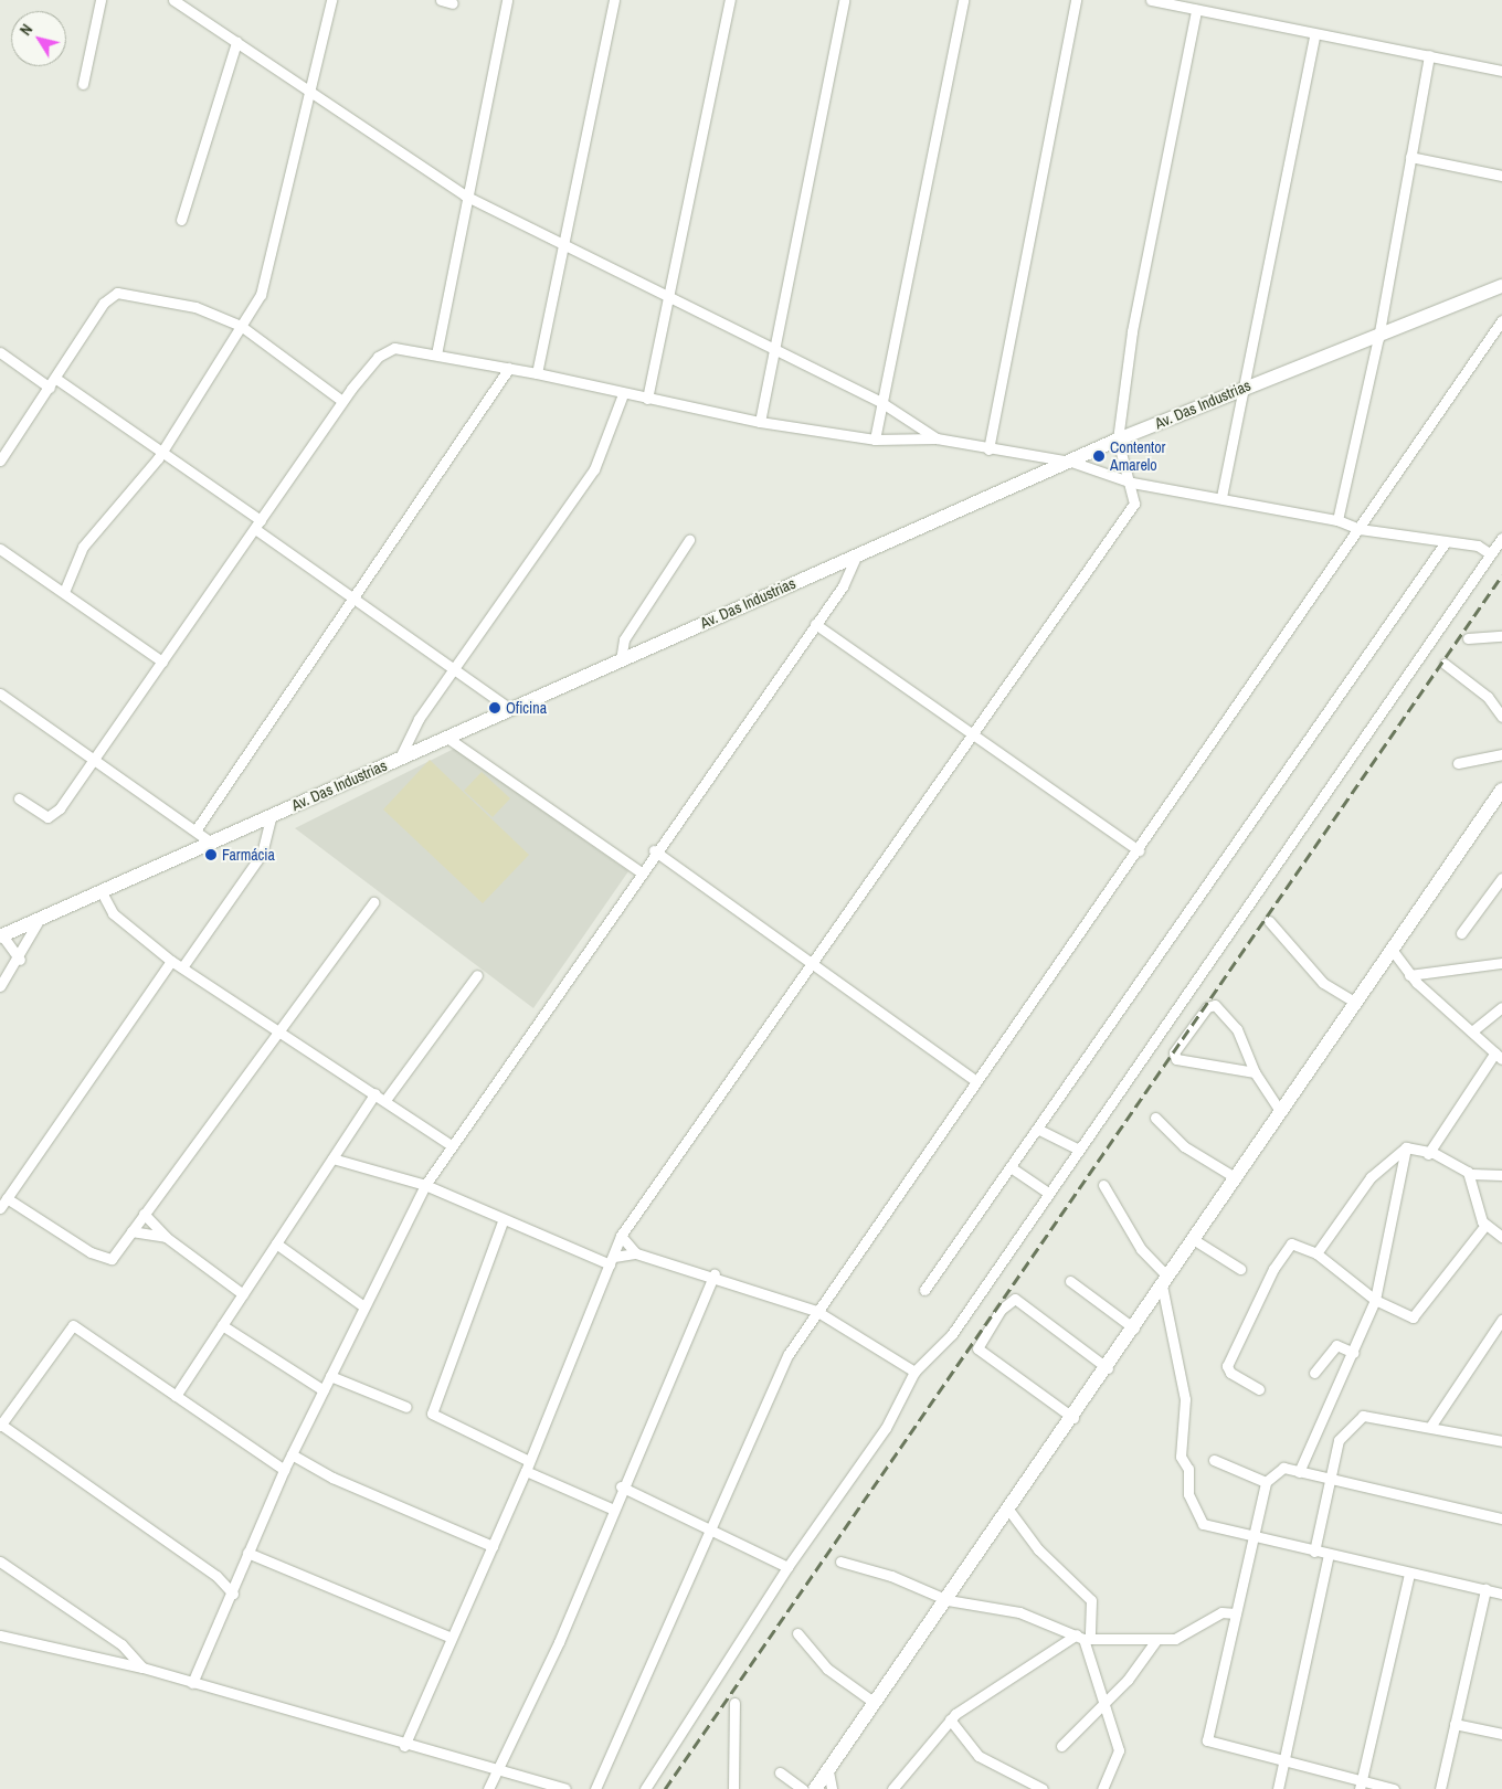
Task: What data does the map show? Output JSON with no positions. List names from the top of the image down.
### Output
{
  "streets": {
    "main road": ["Av. Das Industrias"]
  },
  "places": ["Contentor Amarelo", "Oficina", "Farmácia"],
  "north": "top left"
}
